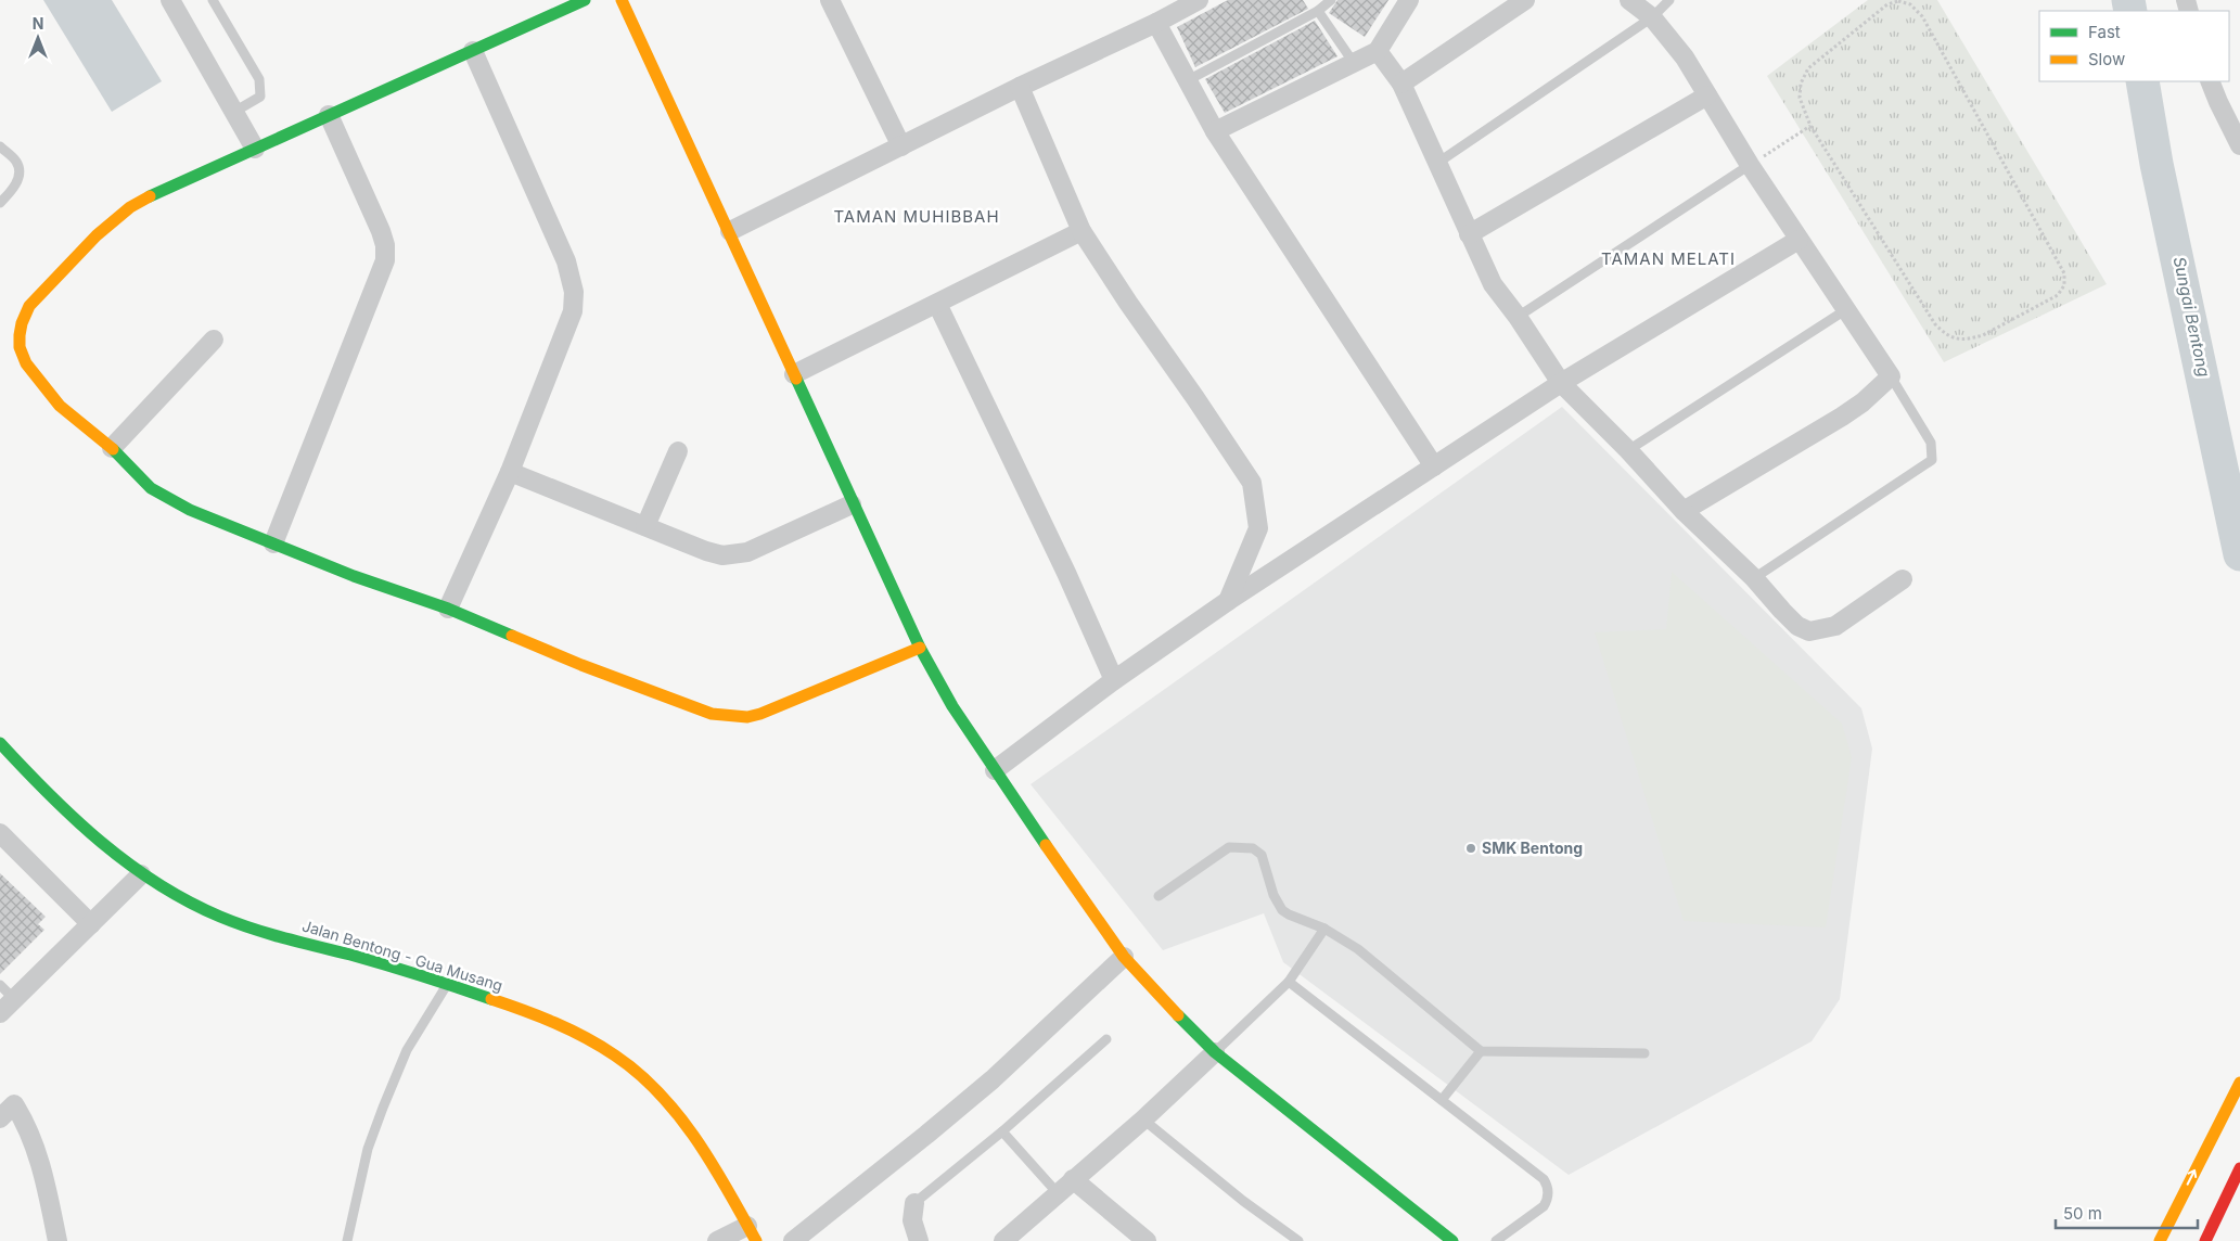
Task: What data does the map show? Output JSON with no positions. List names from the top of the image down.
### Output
{
  "streets": {
    "main road": ["Jalan Bentong - Gua Musang"]
  },
  "districts": ["TAMAN MUHIBBAH", "TAMAN MELATI"],
  "water": ["Sungai Bentong"],
  "places": ["SMK Bentong"],
  "legend": ["Fast", "Slow"],
  "scale_bar": "50 m",
  "north": "top"
}
